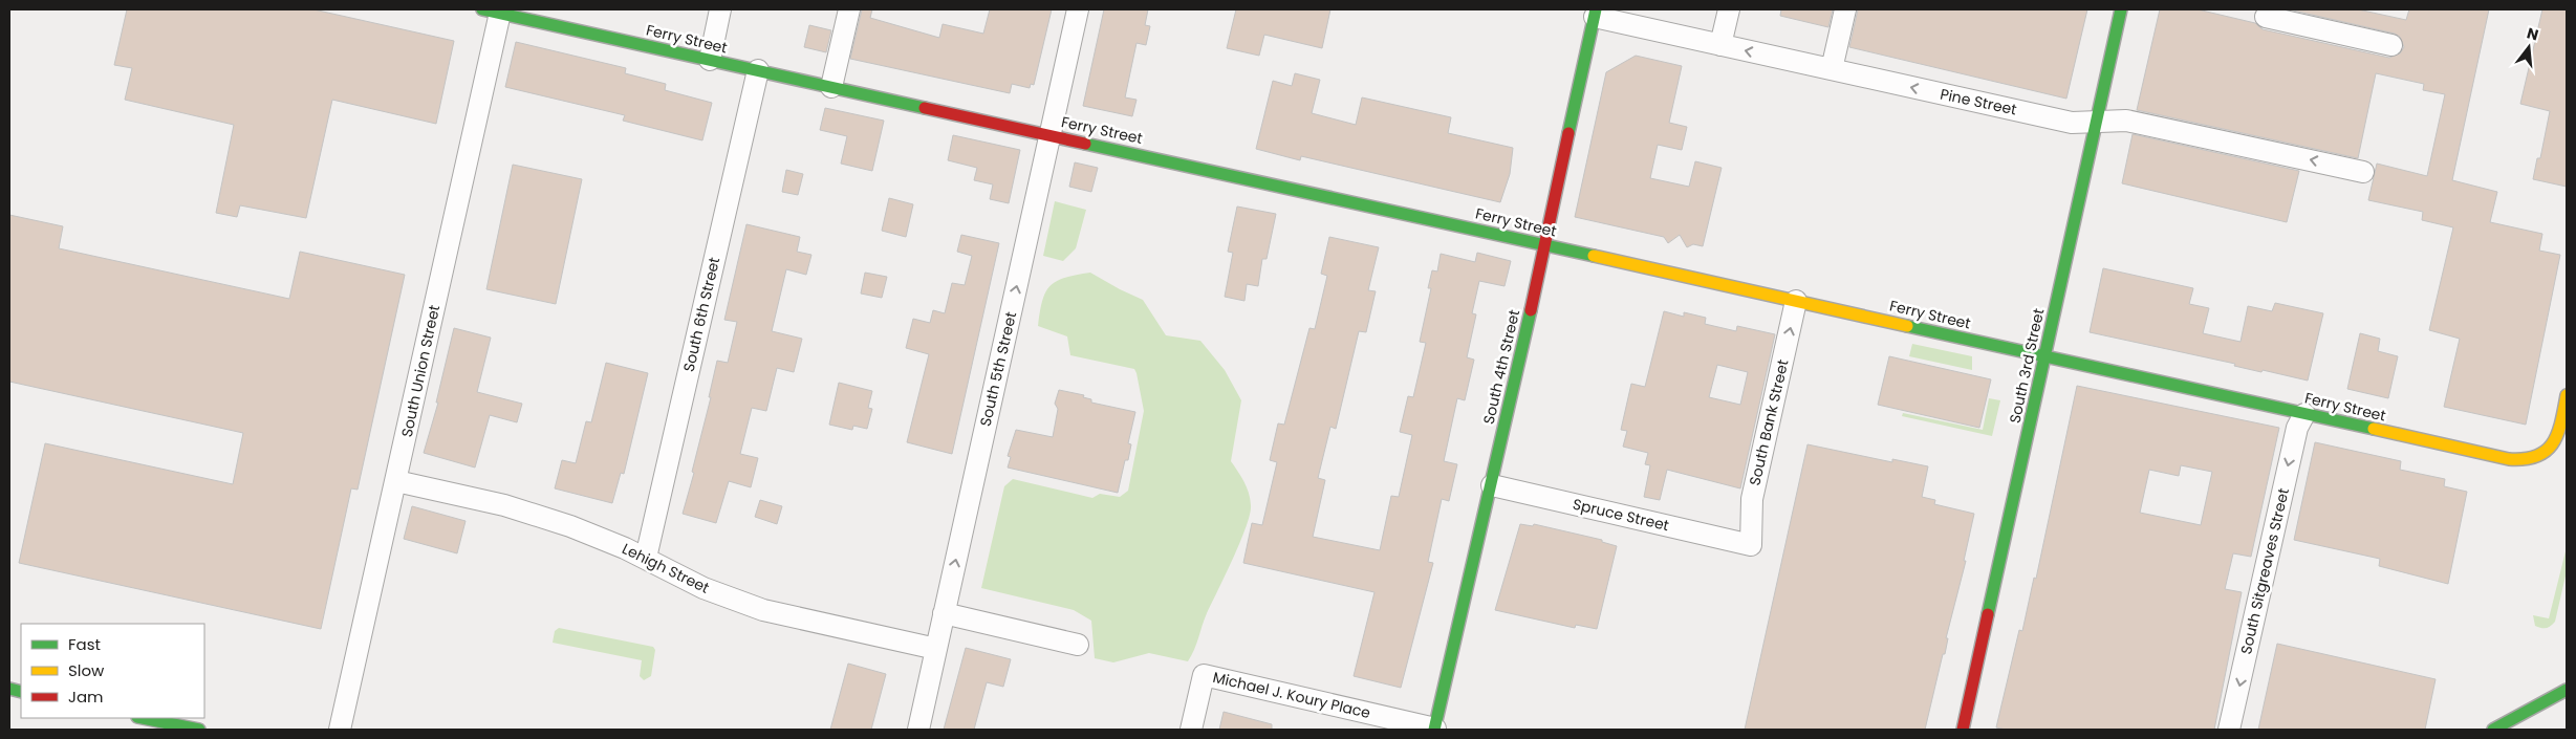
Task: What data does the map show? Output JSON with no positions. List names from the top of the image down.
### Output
{
  "streets": {
    "main road": ["Ferry Street", "South 3rd Street", "South 4th Street"],
    "street": [
      "Pine Street",
      "South 6th Street",
      "South 5th Street",
      "South Union Street",
      "South Bank Street",
      "Spruce Street",
      "Lehigh Street",
      "South Sitgreaves Street",
      "Michael J. Koury Place"
    ]
  },
  "crossings": [
    ["Ferry Street", "South 6th Street"],
    ["Ferry Street", "South 3rd Street"],
    ["Ferry Street", "South 4th Street"],
    ["Ferry Street", "South 5th Street"],
    ["Ferry Street", "South Union Street"],
    ["Ferry Street", "South Bank Street"],
    ["Ferry Street", "South Sitgreaves Street"],
    ["Pine Street", "South 3rd Street"],
    ["Pine Street", "South 4th Street"],
    ["South 6th Street", "Lehigh Street"],
    ["South 4th Street", "Spruce Street"],
    ["South 4th Street", "Michael J. Koury Place"],
    ["South 5th Street", "Lehigh Street"],
    ["South Union Street", "Lehigh Street"],
    ["South Bank Street", "Spruce Street"]
  ],
  "one_way": [
    "Pine Street",
    "South 5th Street",
    "South Bank Street",
    "South Sitgreaves Street"
  ],
  "legend": ["Fast", "Slow", "Jam"],
  "north": "top"
}
